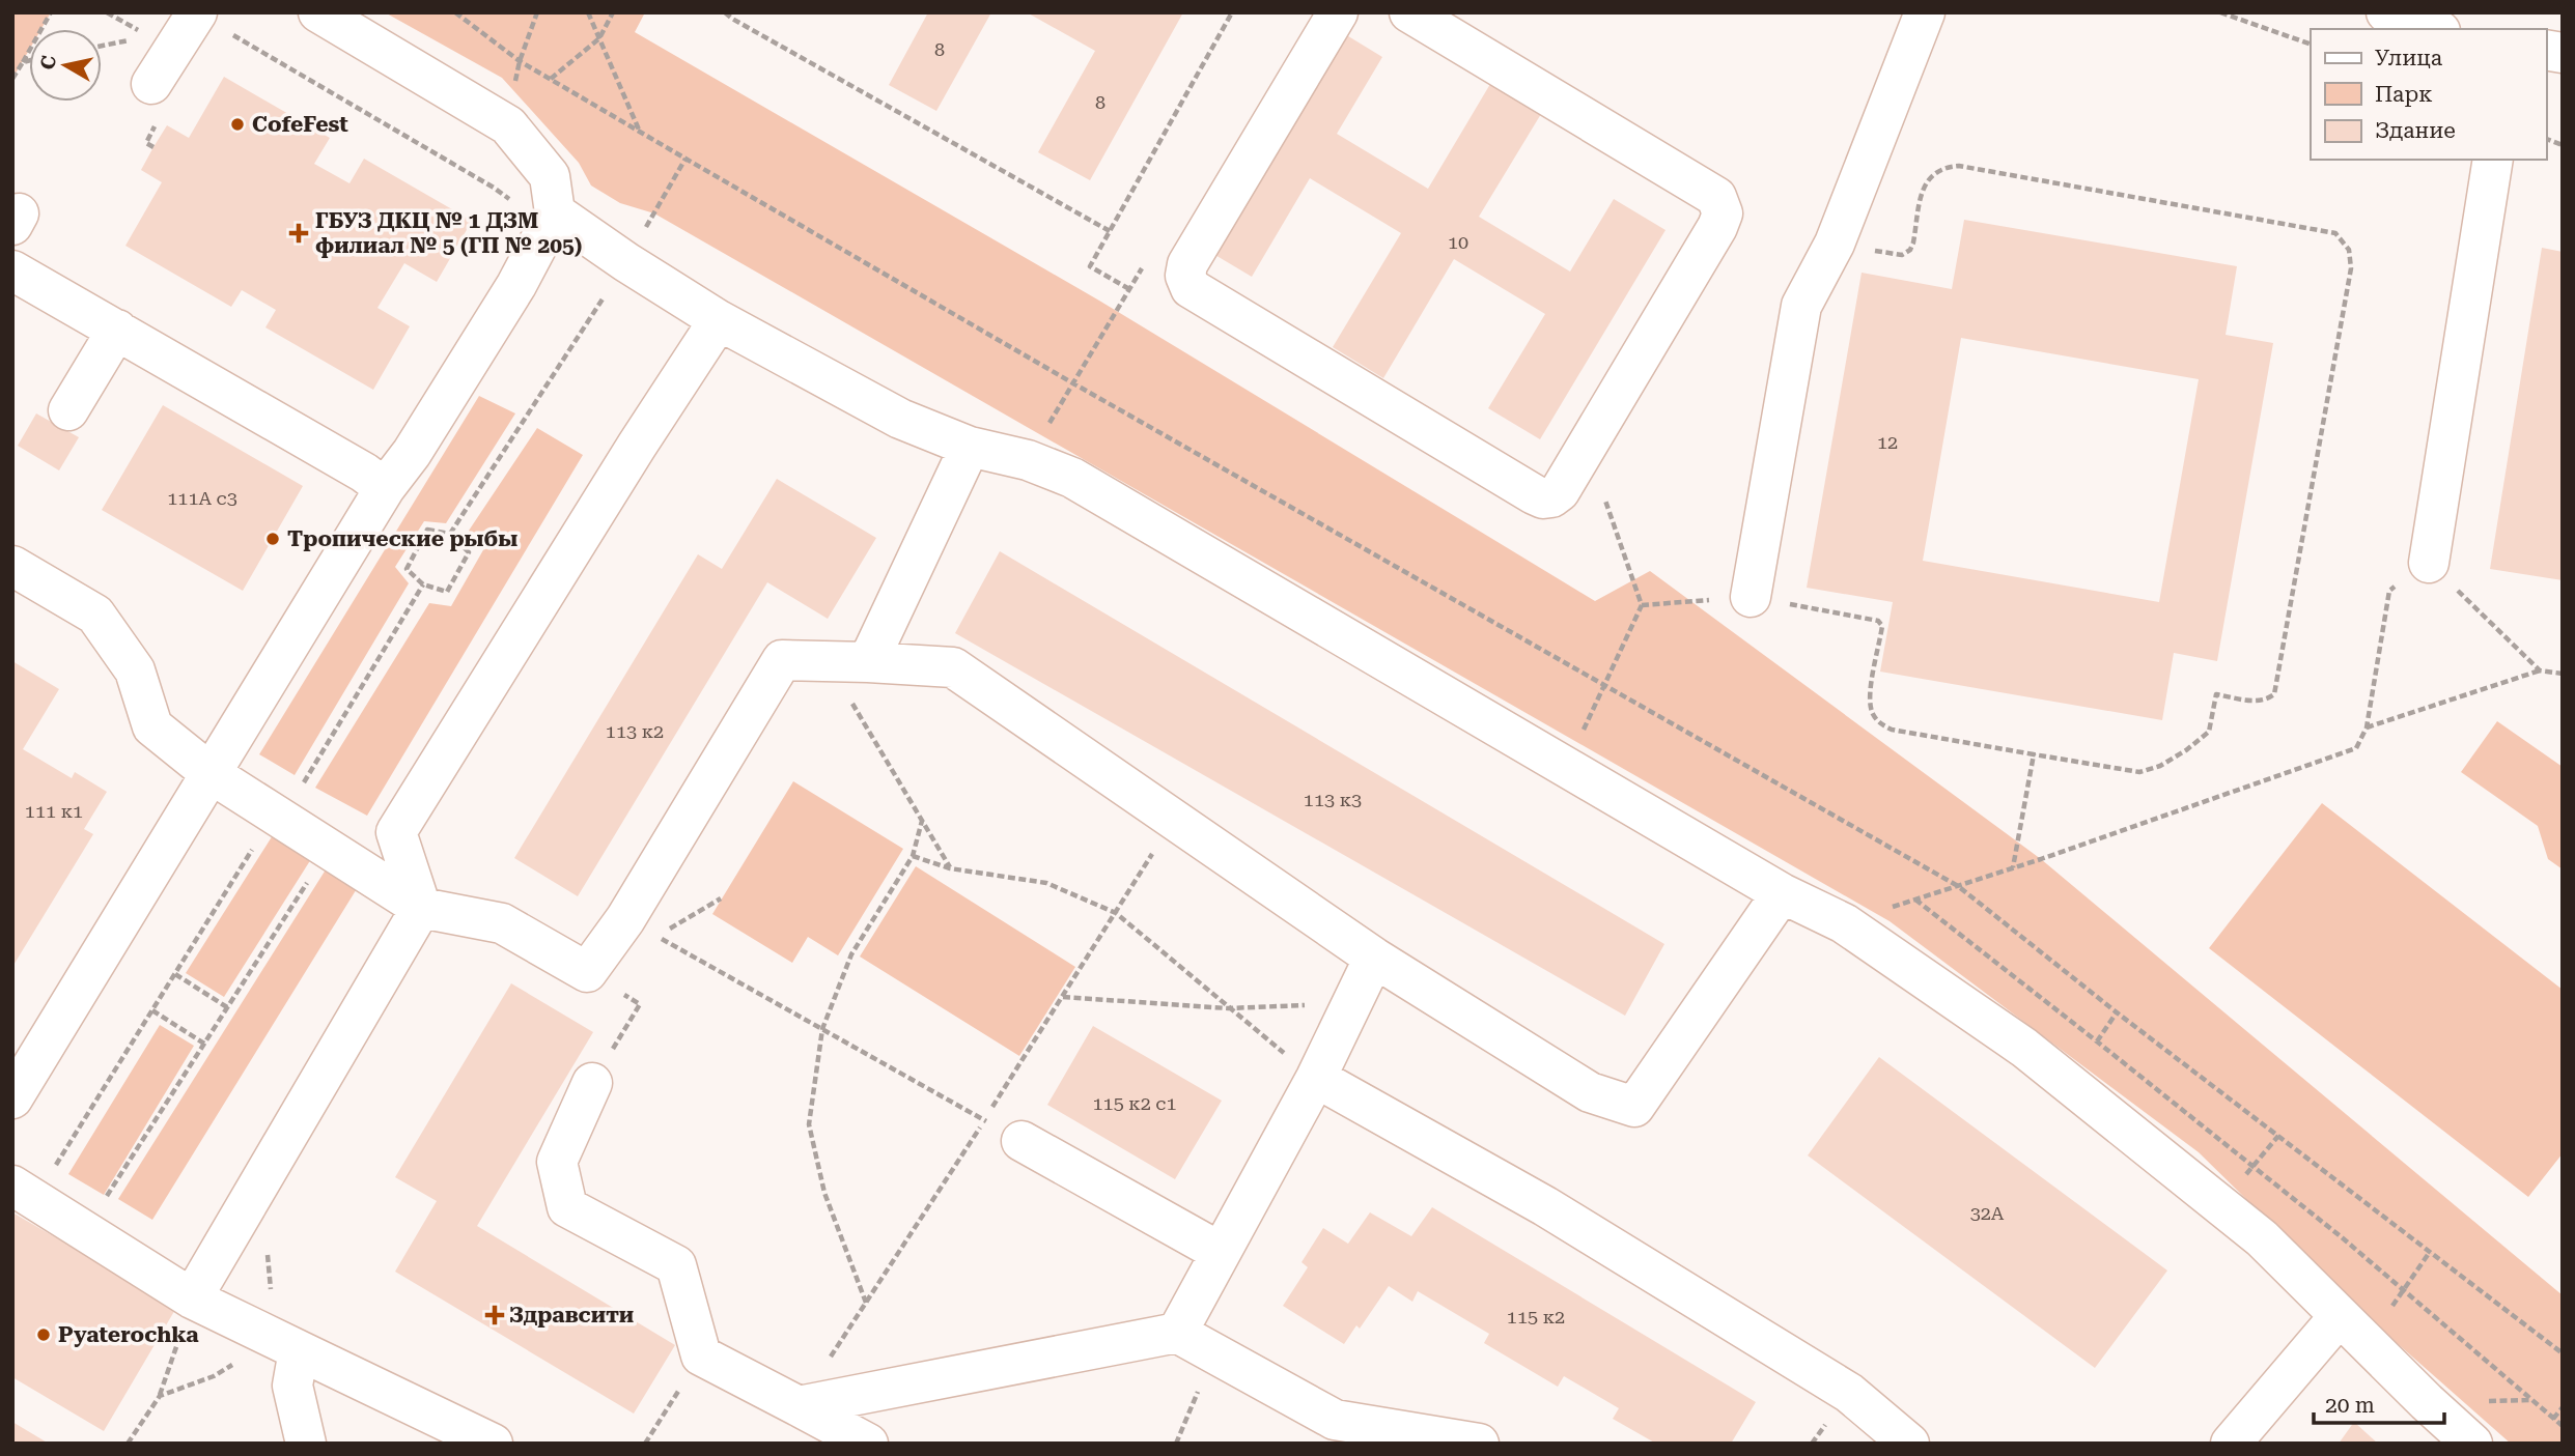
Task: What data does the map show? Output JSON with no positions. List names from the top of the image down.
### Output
{
  "places": {
    "other": ["CofeFest", "Тропические рыбы", "Pyaterochka"],
    "health": ["ГБУЗ ДКЦ № 1 ДЗМ филиал № 5 (ГП № 205)", "Здравсити"]
  },
  "house_numbers": [
    "8",
    "8",
    "10",
    "12",
    "111А с3",
    "113 к2",
    "113 к3",
    "111 к1",
    "115 к2 с1",
    "32А",
    "115 к2"
  ],
  "legend": ["Улица", "Парк", "Здание"],
  "scale_bar": "20 m",
  "north": "left"
}
